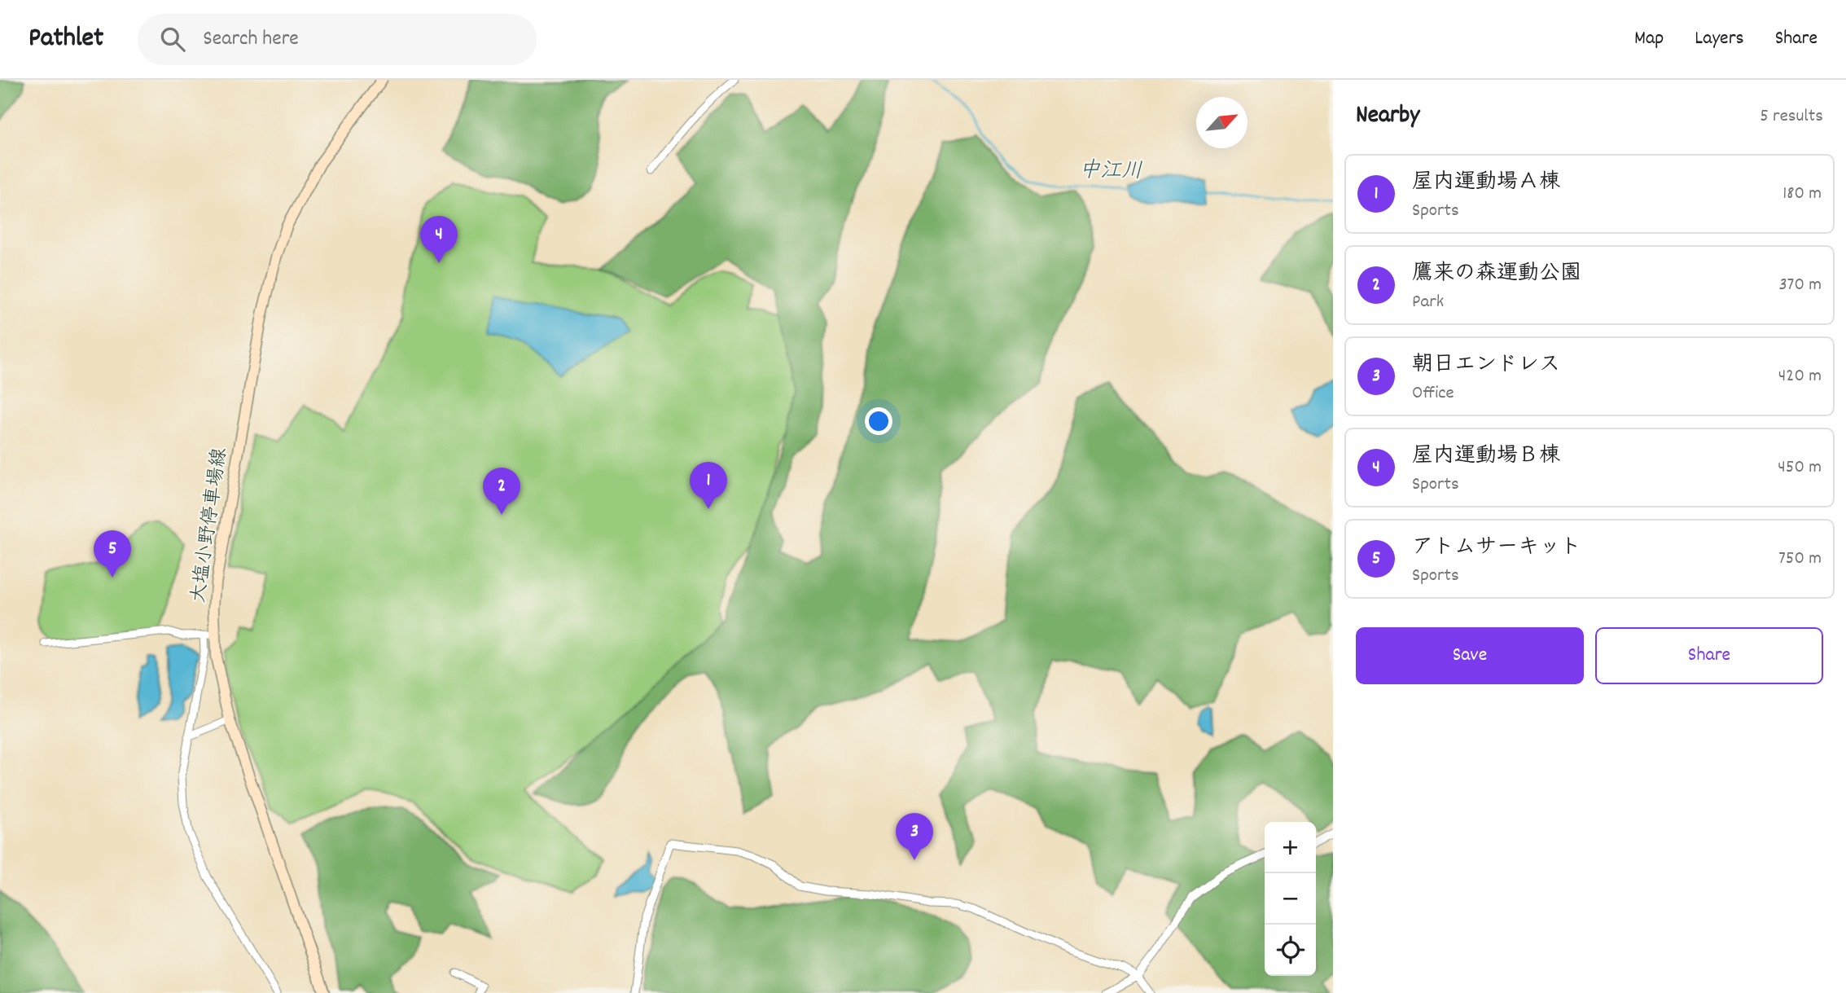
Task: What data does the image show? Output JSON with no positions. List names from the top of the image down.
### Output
{
  "streets": {
    "main road": ["大塩小野停車場線"]
  },
  "water": ["中江川"],
  "north": "top right",
  "page": {
    "header": "Pathlet",
    "search": "Search here",
    "nav": ["Map", "Layers", "Share"],
    "heading": ["Nearby", "5 results"],
    "list": [
      {
        "mark": "1",
        "name": "屋内運動場Ａ棟",
        "note": "Sports",
        "value": "180 m"
      },
      {
        "mark": "2",
        "name": "鷹来の森運動公園",
        "note": "Park",
        "value": "370 m"
      },
      {
        "mark": "3",
        "name": "朝日エンドレス",
        "note": "Office",
        "value": "420 m"
      },
      {
        "mark": "4",
        "name": "屋内運動場Ｂ棟",
        "note": "Sports",
        "value": "450 m"
      },
      {
        "mark": "5",
        "name": "アトムサーキット",
        "note": "Sports",
        "value": "750 m"
      }
    ],
    "pins": [
      "4",
      "1",
      "2",
      "5",
      "3"
    ],
    "buttons": ["Save", "Share"],
    "map_buttons": ["+", "−"]
  }
}
